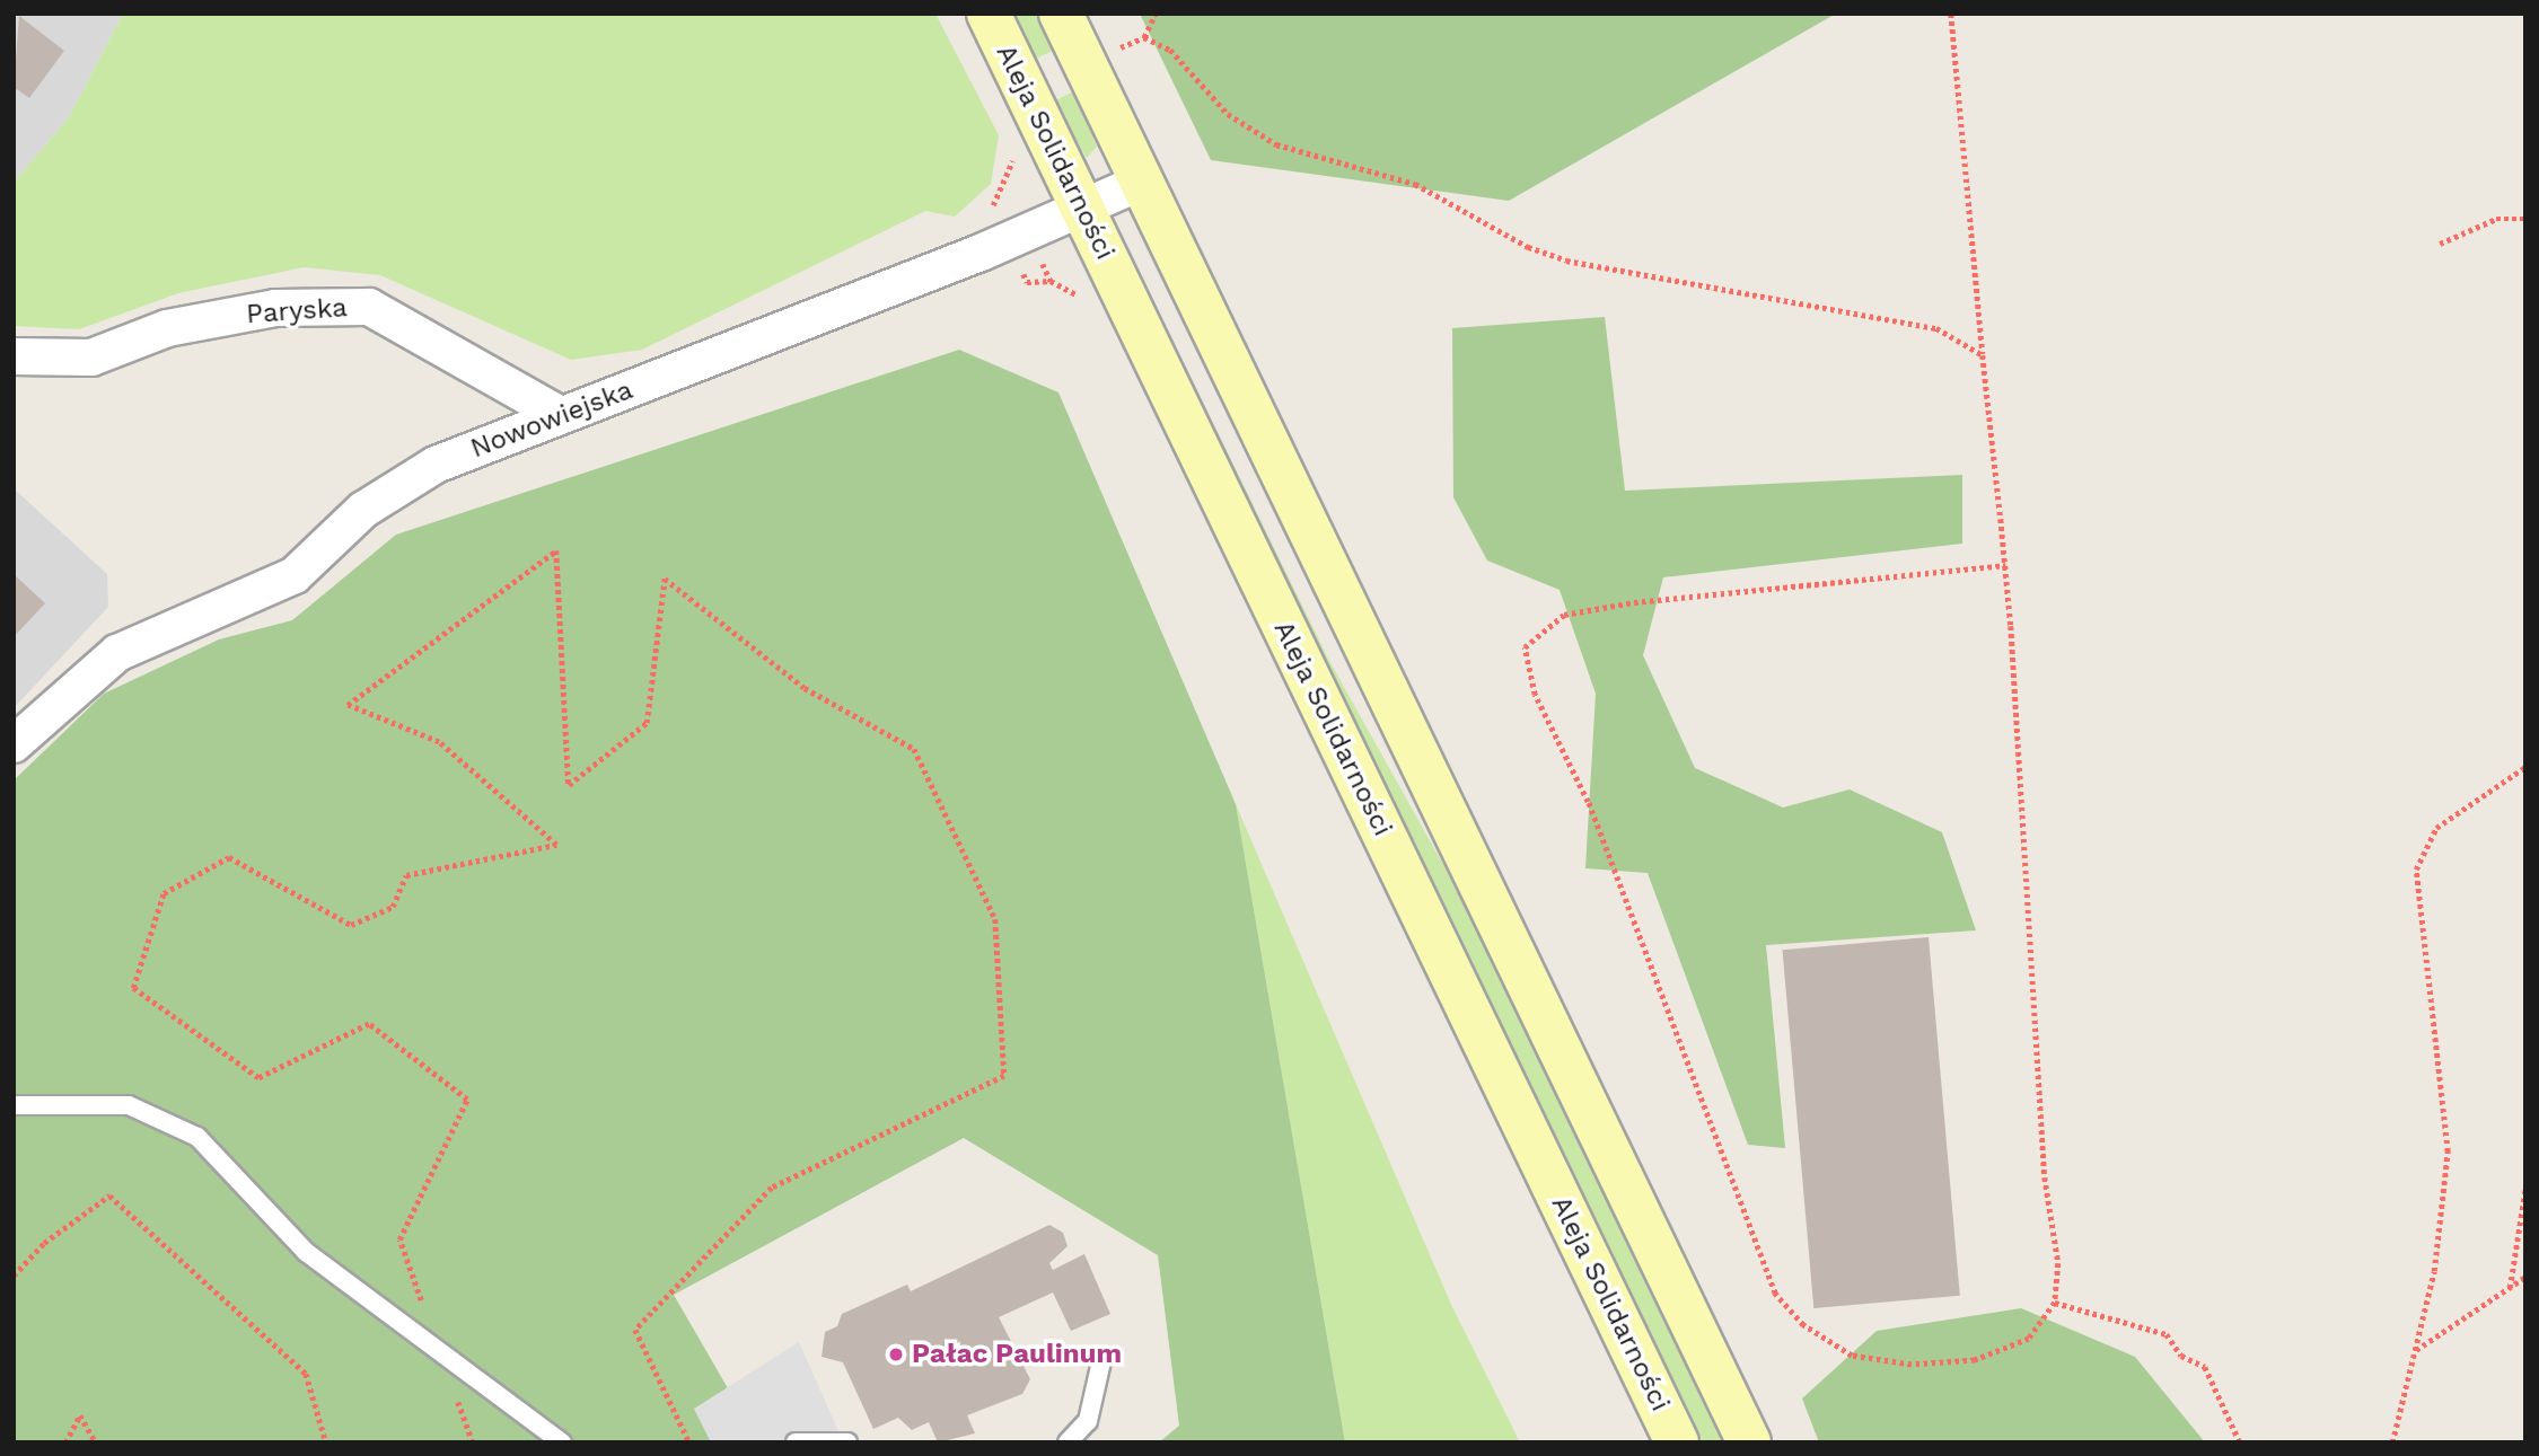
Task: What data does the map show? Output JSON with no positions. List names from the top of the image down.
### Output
{
  "streets": {
    "main road": ["Aleja Solidarności"],
    "street": ["Paryska", "Nowowiejska"]
  },
  "crossings": [
    ["Aleja Solidarności", "Nowowiejska"],
    ["Paryska", "Nowowiejska"]
  ],
  "places": ["Pałac Paulinum"]
}
